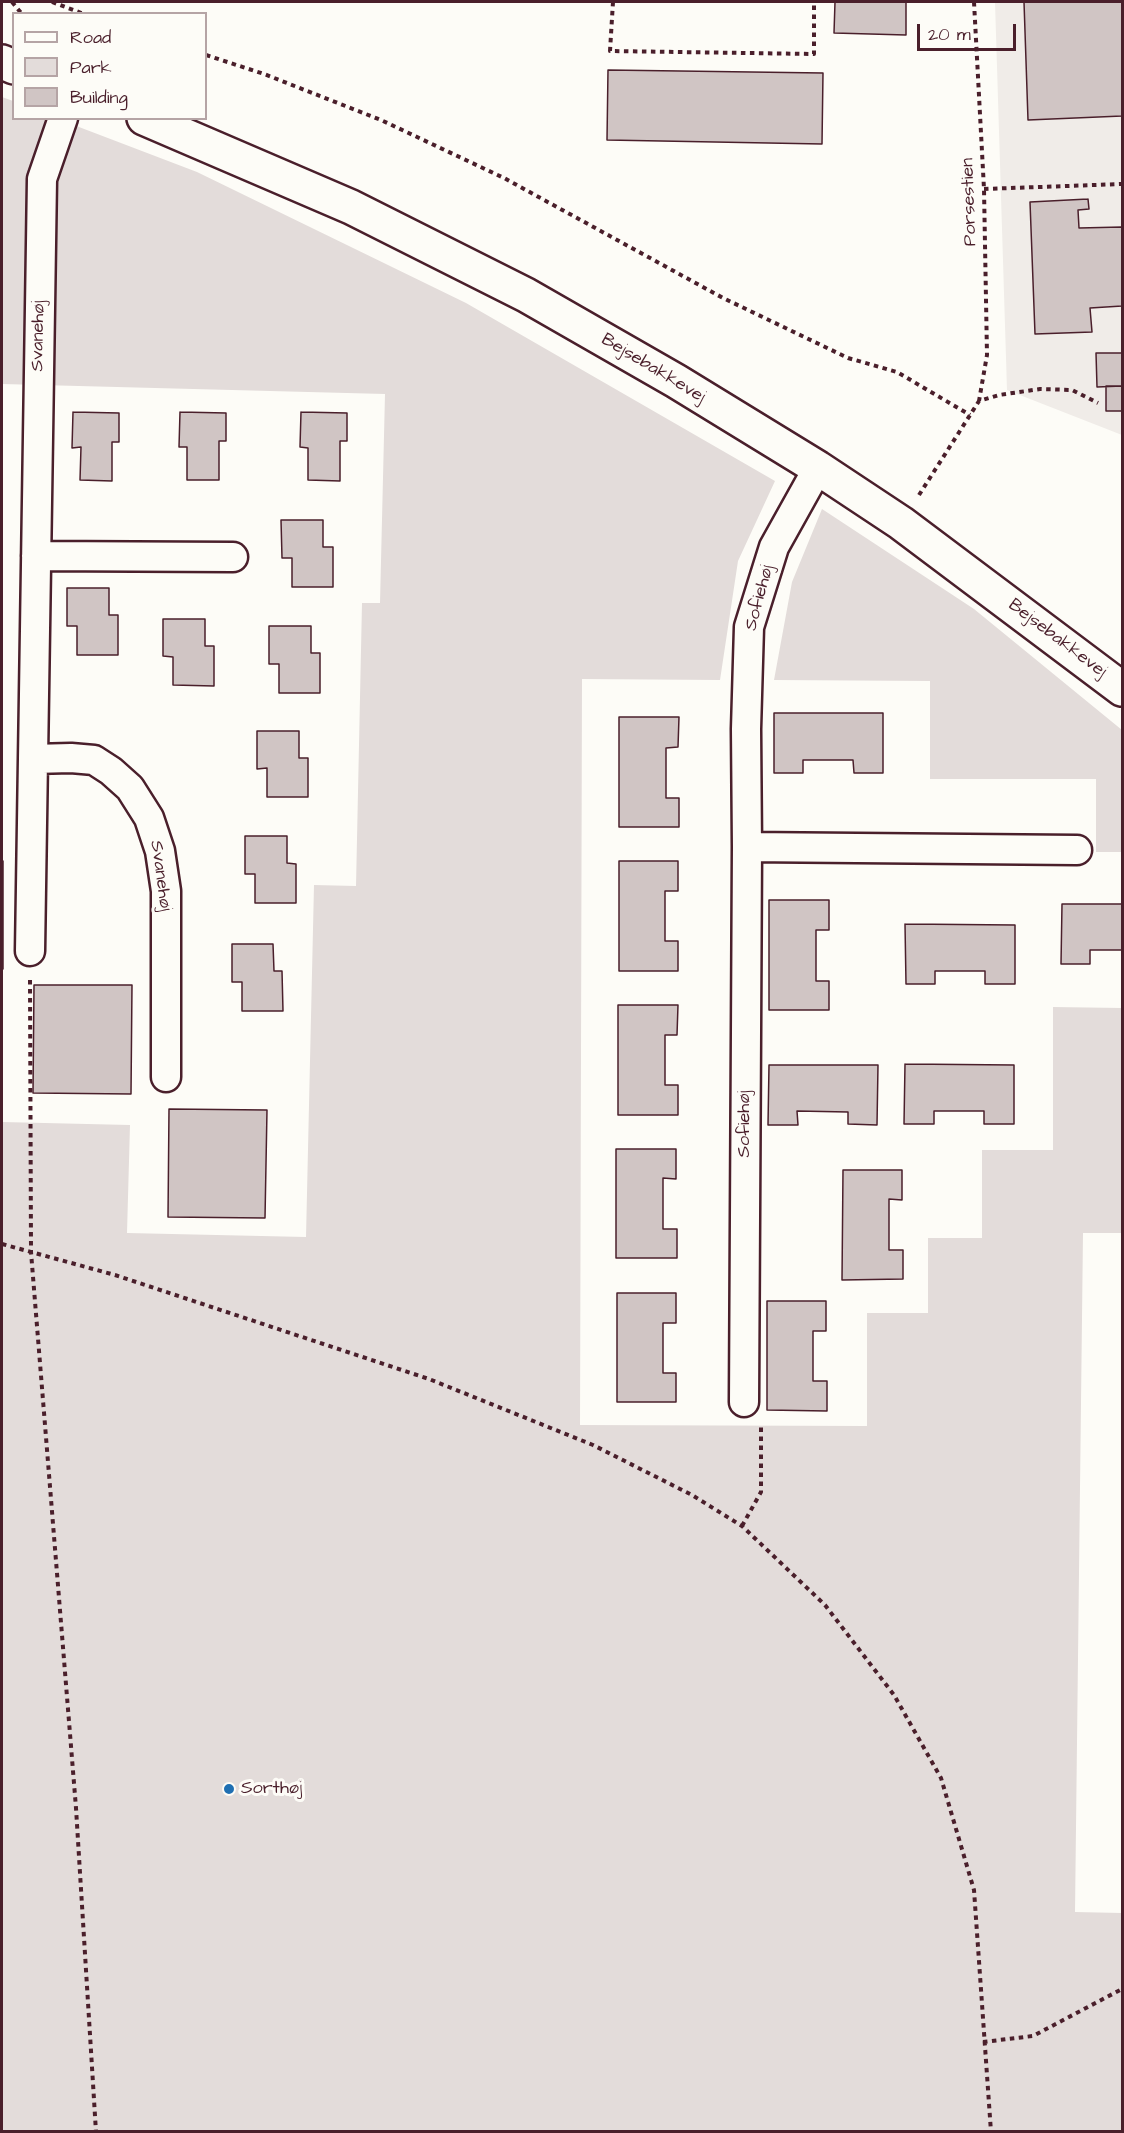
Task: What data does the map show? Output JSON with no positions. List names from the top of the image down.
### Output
{
  "streets": {
    "street": ["Svanehøj", "Bejsebakkevej", "Sofiehøj"],
    "path": ["Porsestien"]
  },
  "crossings": [
    ["Bejsebakkevej", "Sofiehøj"]
  ],
  "places": ["Sorthøj"],
  "legend": ["Road", "Park", "Building"],
  "scale_bar": "20 m"
}
